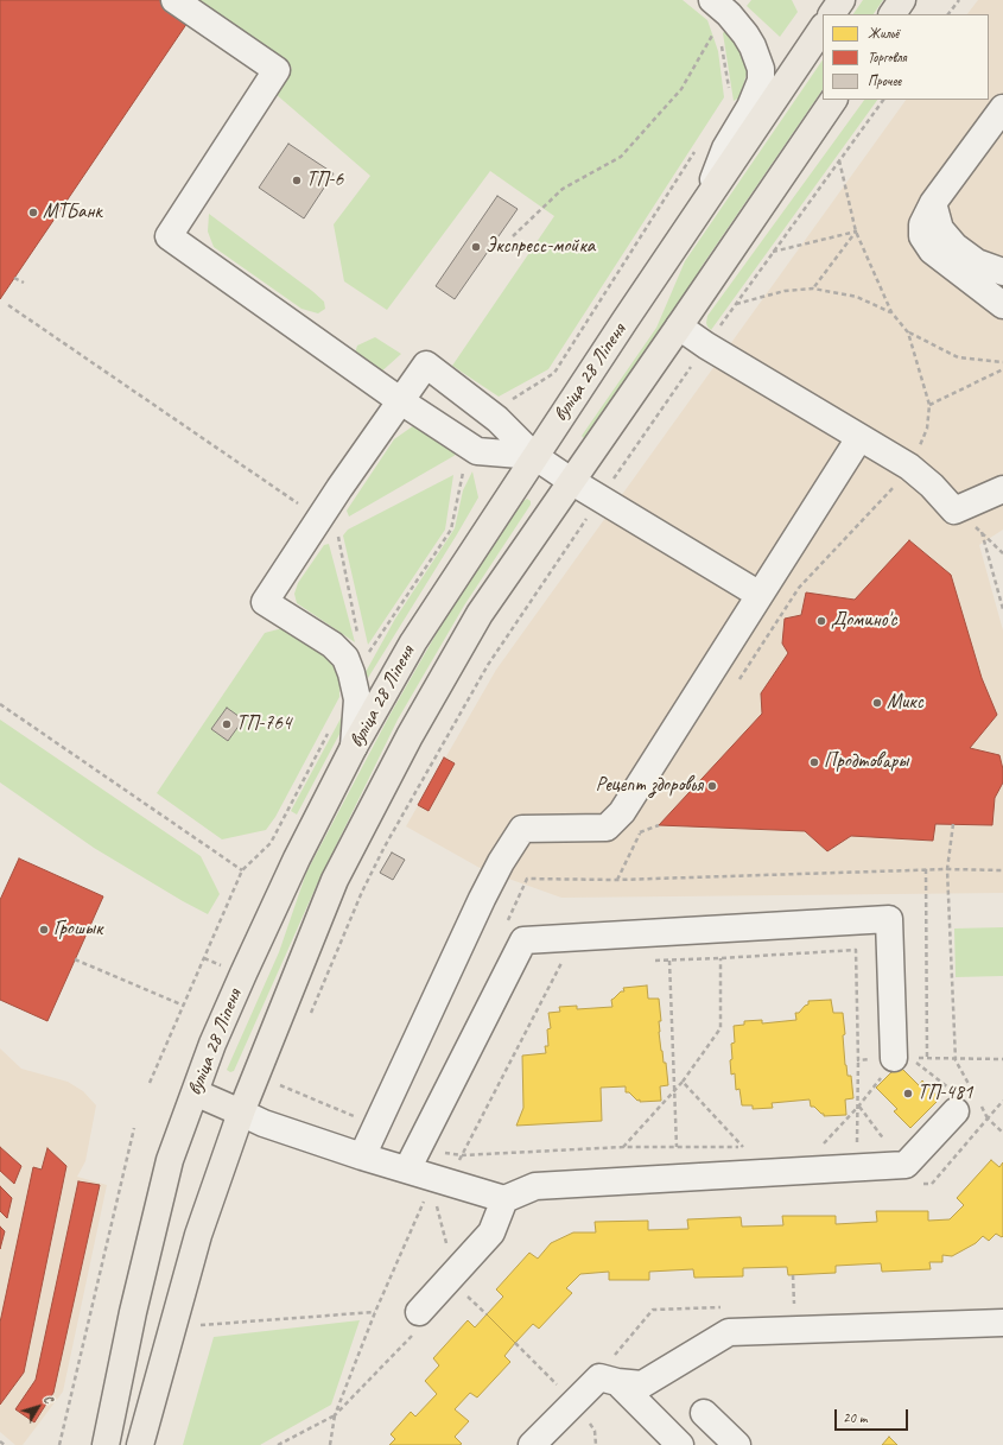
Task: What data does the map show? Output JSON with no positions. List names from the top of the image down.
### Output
{
  "streets": {
    "main road": ["вуліца 28 Ліпеня"]
  },
  "places": [
    "ТП-6",
    "МТБанк",
    "Экспресс-мойка",
    "Домино'c",
    "Микс",
    "ТП-764",
    "Продтовары",
    "Рецепт здоровья",
    "Грошык",
    "ТП-481"
  ],
  "legend": ["Жильё", "Торговля", "Прочее"],
  "scale_bar": "20 m",
  "north": "top right"
}
